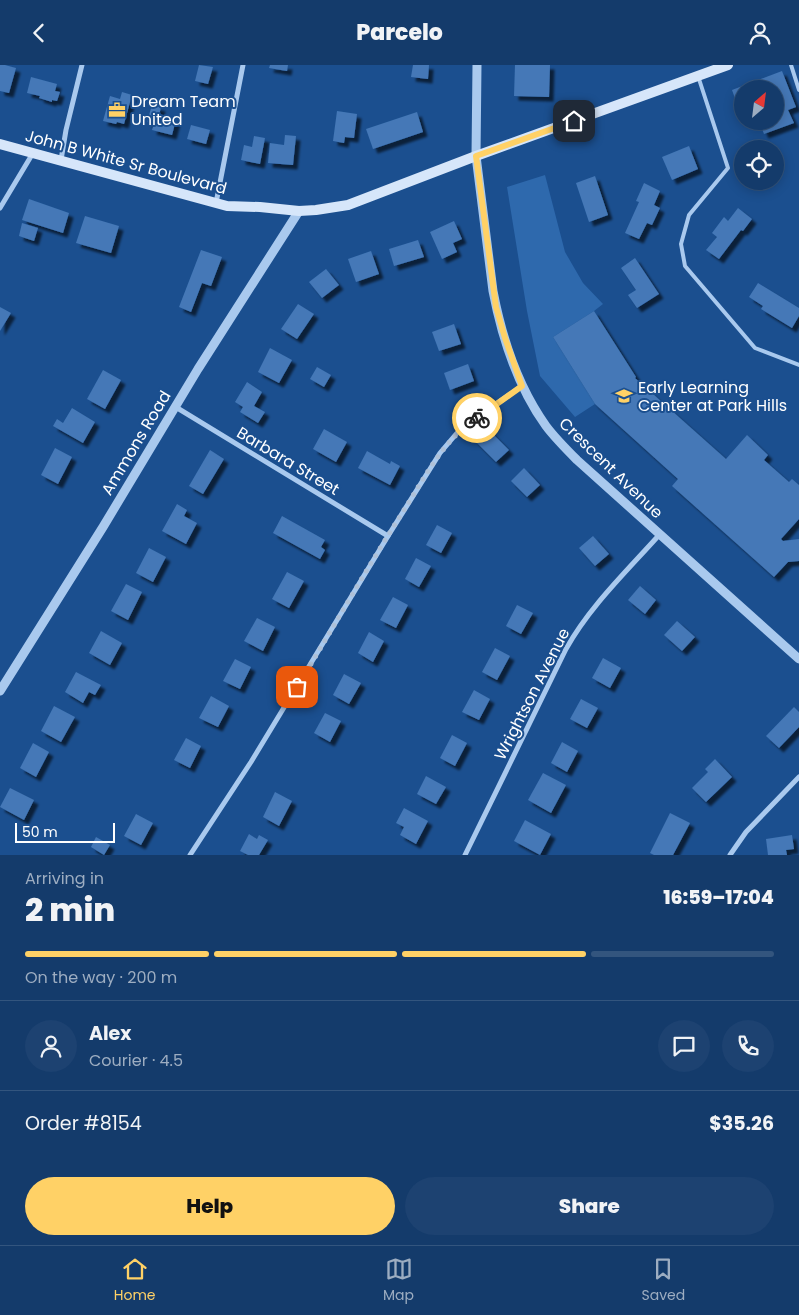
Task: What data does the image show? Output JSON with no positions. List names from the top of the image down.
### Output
{
  "streets": {
    "main road": ["John B White Sr Boulevard"],
    "street": [
      "Ammons Road",
      "Barbara Street",
      "Crescent Avenue",
      "Wrightson Avenue"
    ]
  },
  "crossings": [
    ["John B White Sr Boulevard", "Ammons Road"],
    ["John B White Sr Boulevard", "Crescent Avenue"],
    ["Ammons Road", "Barbara Street"],
    ["Crescent Avenue", "Wrightson Avenue"]
  ],
  "places": {
    "office": ["Dream Team United"],
    "school or university": ["Early Learning Center at Park Hills"]
  },
  "scale_bar": "50 m",
  "north": "top right",
  "page": {
    "header": "Parcelo",
    "scale": "50 m",
    "heading": ["2 min", "Arriving in", "16:59–17:04"],
    "panel": [
      "Alex",
      "Courier · 4.5",
      "Order #8154",
      "$35.26"
    ],
    "bar": "On the way · 200 m",
    "buttons": ["Help", "Share"],
    "tabs": ["Home", "Map", "Saved"]
  }
}
